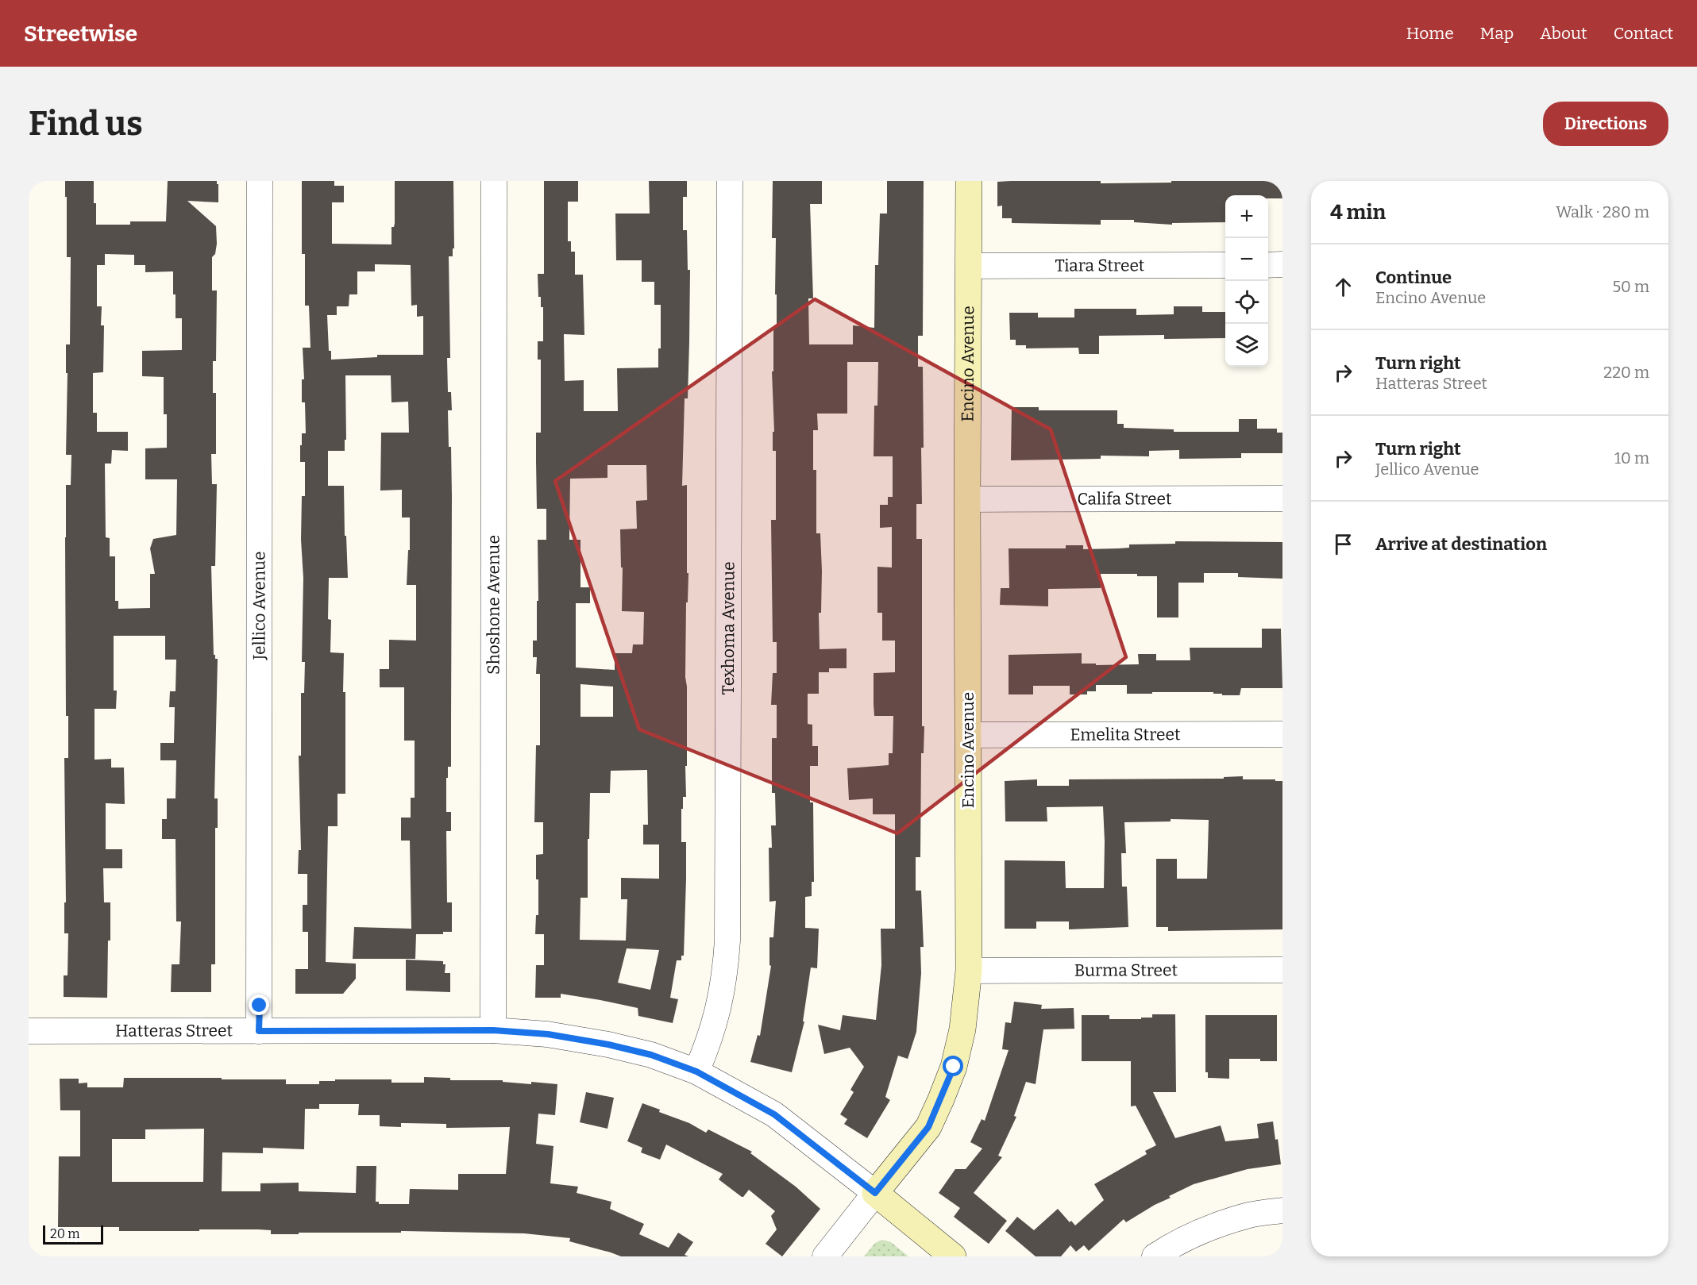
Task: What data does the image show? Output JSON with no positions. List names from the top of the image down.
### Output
{
  "streets": {
    "street": [
      "Tiara Street",
      "Encino Avenue",
      "Califa Street",
      "Jellico Avenue",
      "Shoshone Avenue",
      "Texhoma Avenue",
      "Emelita Street",
      "Burma Street",
      "Hatteras Street"
    ]
  },
  "crossings": [
    ["Tiara Street", "Encino Avenue"],
    ["Encino Avenue", "Califa Street"],
    ["Encino Avenue", "Emelita Street"],
    ["Encino Avenue", "Burma Street"],
    ["Encino Avenue", "Hatteras Street"],
    ["Jellico Avenue", "Hatteras Street"],
    ["Shoshone Avenue", "Hatteras Street"],
    ["Texhoma Avenue", "Hatteras Street"]
  ],
  "scale_bar": "20 m",
  "page": {
    "header": "Streetwise",
    "nav": [
      "Home",
      "Map",
      "About",
      "Contact"
    ],
    "buttons": "Directions",
    "title": "Find us",
    "heading": ["4 min", "Walk · 280 m"],
    "map_buttons": ["+", "−"],
    "list": [
      ["Continue", "Encino Avenue", "50 m"],
      ["Turn right", "Hatteras Street", "220 m"],
      ["Turn right", "Jellico Avenue", "10 m"],
      "Arrive at destination"
    ],
    "scale": "20 m"
  }
}
